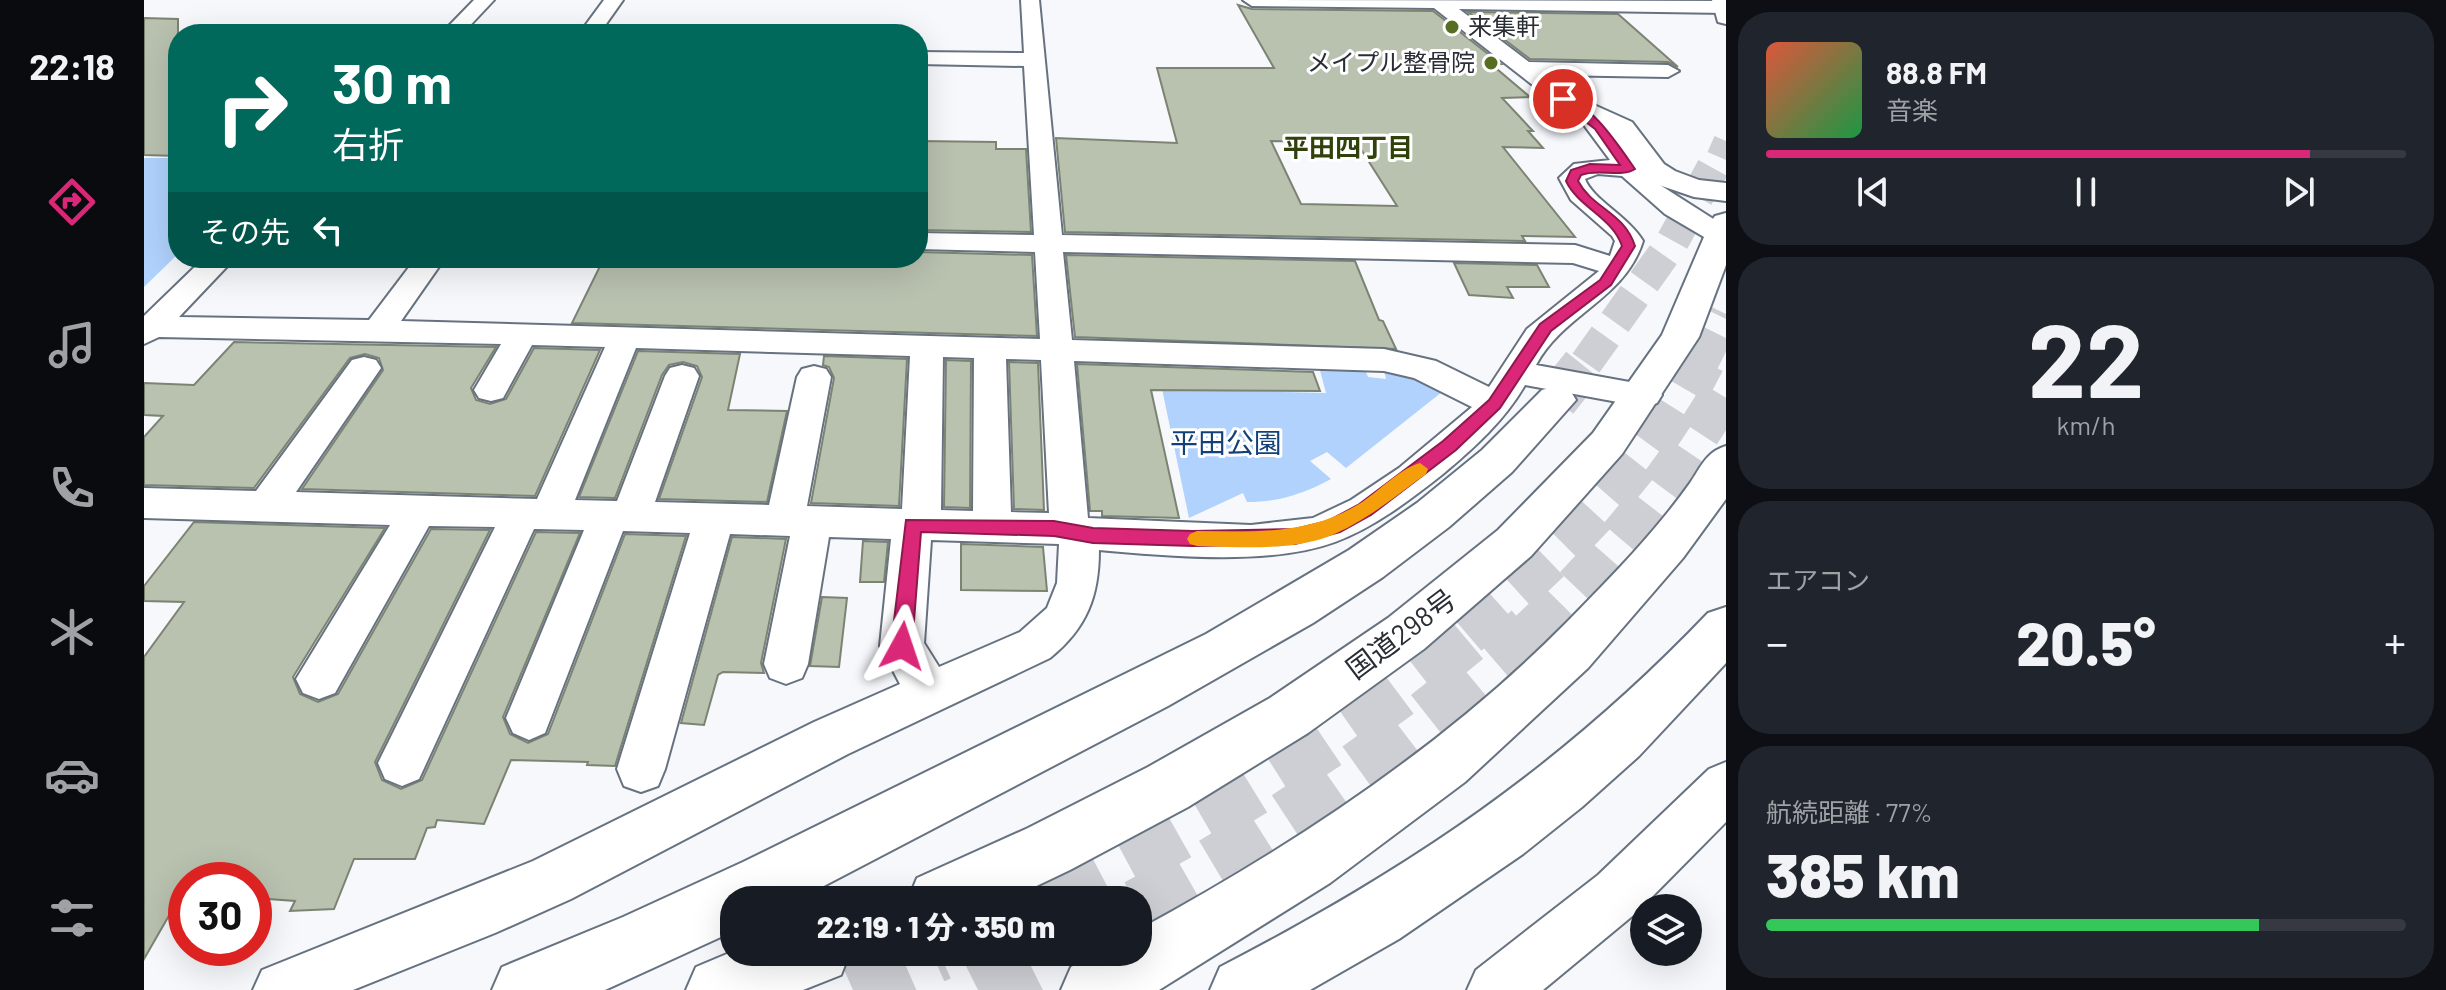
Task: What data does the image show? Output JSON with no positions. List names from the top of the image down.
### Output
{
  "streets": {
    "highway": ["国道298号"]
  },
  "districts": ["平田四丁目"],
  "parks": ["平田公園"],
  "places": ["来集軒", "メイプル整骨院"],
  "page": {
    "tabs": "22:18",
    "turn": ["30 m", "右折"],
    "song": ["88.8 FM", "音楽"],
    "then": "その先",
    "tile": [
      ["22", "km/h"],
      "エアコン",
      ["航続距離 · 77%", "385 km"]
    ],
    "heat": ["−", "20.5°", "+"],
    "limit": "30",
    "trip": "22:19 · 1 分 · 350 m"
  }
}
